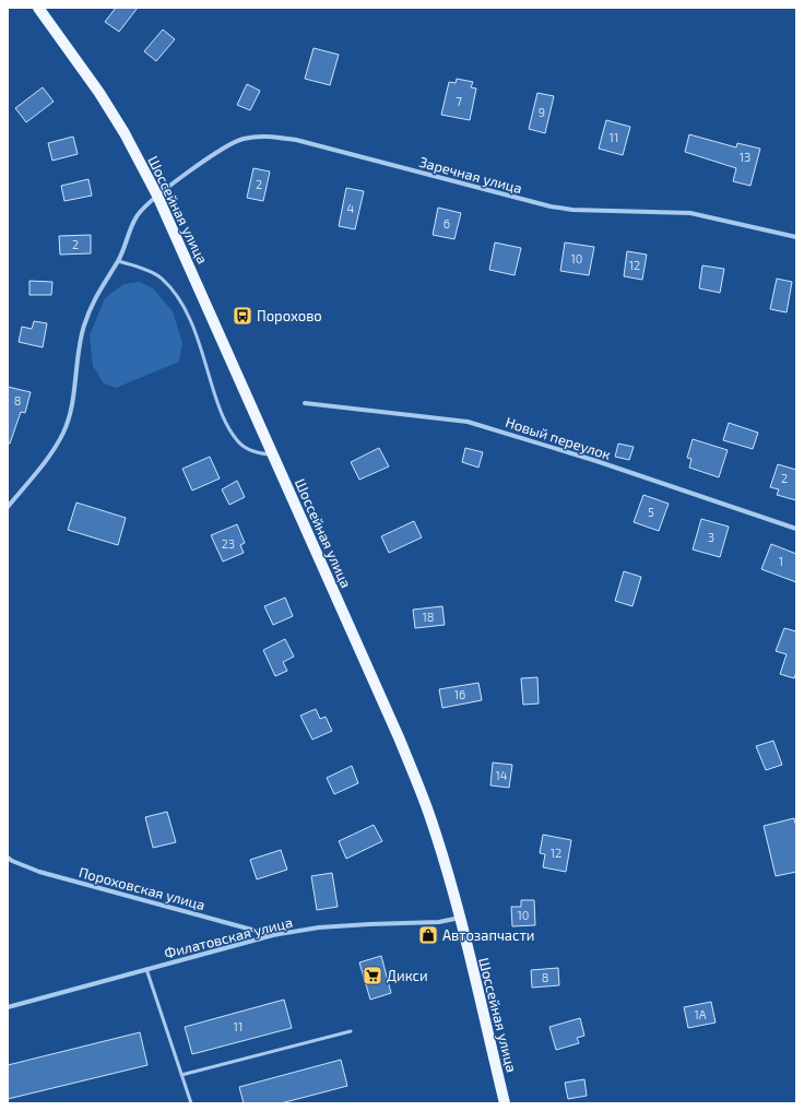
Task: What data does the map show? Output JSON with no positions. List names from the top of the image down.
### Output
{
  "streets": {
    "main road": ["Шоссейная улица"],
    "street": [
      "Заречная улица",
      "Новый переулок",
      "Пороховская улица",
      "Филатовская улица"
    ]
  },
  "crossings": [
    ["Заречная улица", "Шоссейная улица"],
    ["Шоссейная улица", "Филатовская улица"],
    ["Пороховская улица", "Филатовская улица"]
  ],
  "places": {
    "bus stop": ["Порохово"],
    "shop": ["Автозапчасти"],
    "supermarket": ["Дикси"]
  },
  "house_numbers": [
    "7",
    "9",
    "11",
    "13",
    "2",
    "4",
    "6",
    "2",
    "10",
    "12",
    "8",
    "2",
    "5",
    "3",
    "23",
    "1",
    "18",
    "16",
    "14",
    "12",
    "10",
    "8",
    "1А",
    "11"
  ]
}
